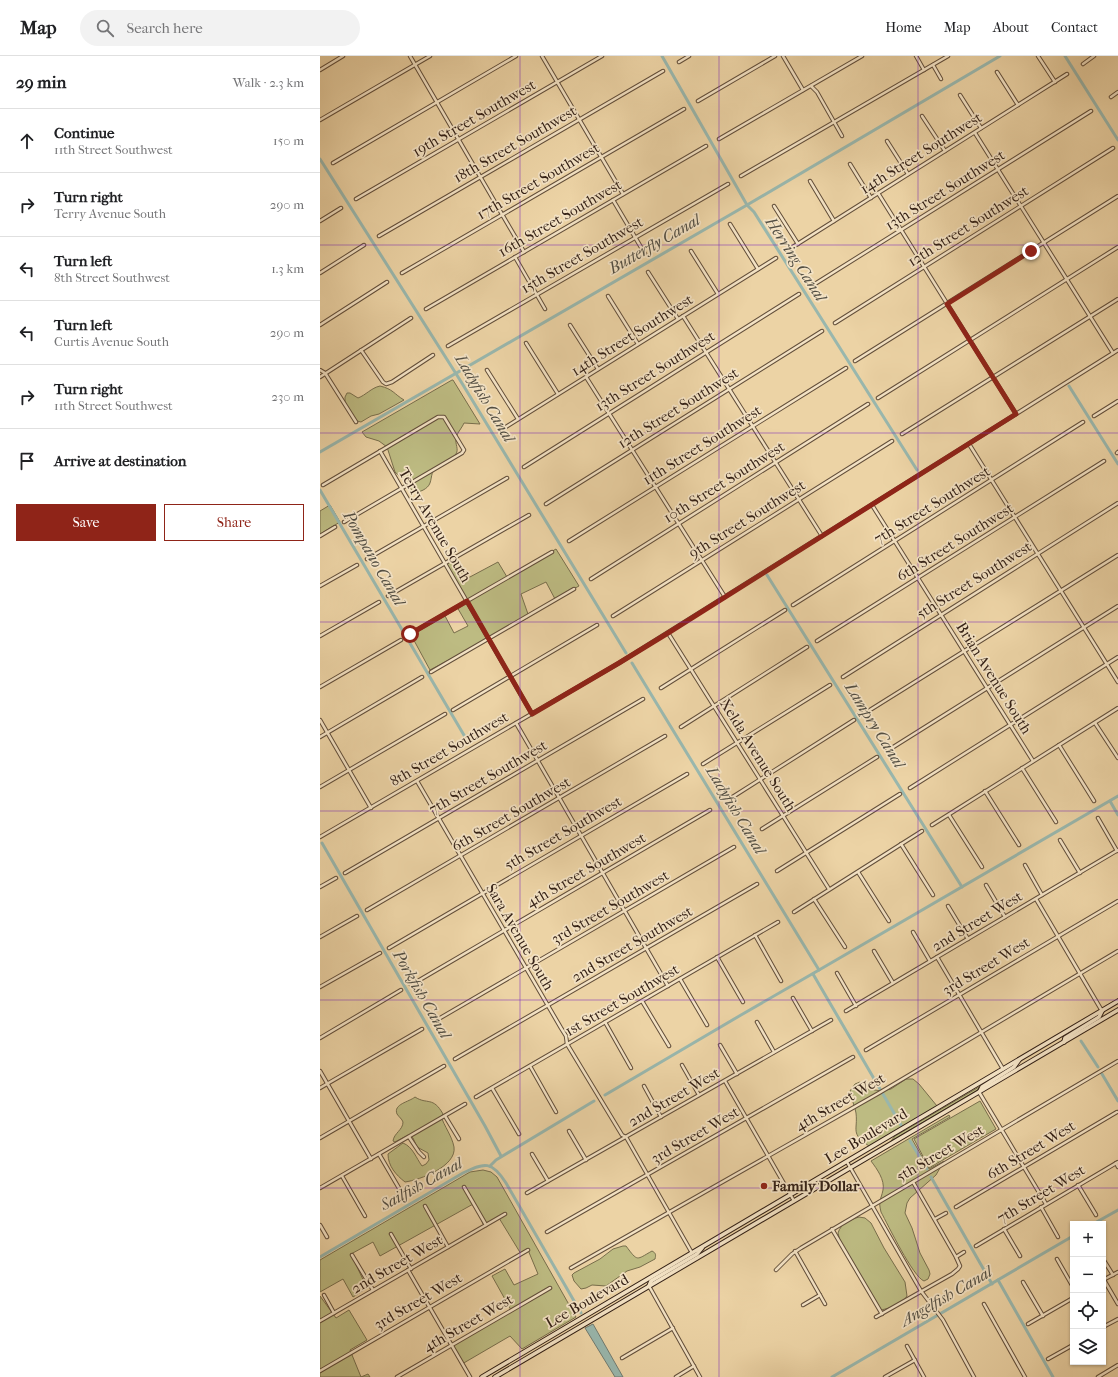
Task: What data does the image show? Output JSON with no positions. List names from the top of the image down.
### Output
{
  "streets": {
    "main road": ["Lee Boulevard"],
    "street": [
      "19th Street Southwest",
      "18th Street Southwest",
      "14th Street Southwest",
      "17th Street Southwest",
      "13th Street Southwest",
      "16th Street Southwest",
      "12th Street Southwest",
      "15th Street Southwest",
      "11th Street Southwest",
      "10th Street Southwest",
      "7th Street Southwest",
      "9th Street Southwest",
      "Terry Avenue South",
      "6th Street Southwest",
      "5th Street Southwest",
      "Brian Avenue South",
      "8th Street Southwest",
      "Xelda Avenue South",
      "4th Street Southwest",
      "3rd Street Southwest",
      "2nd Street West",
      "Sara Avenue South",
      "2nd Street Southwest",
      "3rd Street West",
      "1st Street Southwest",
      "4th Street West",
      "6th Street West",
      "5th Street West",
      "7th Street West"
    ]
  },
  "crossings": [
    ["7th Street Southwest", "Brian Avenue South"],
    ["7th Street Southwest", "Sara Avenue South"],
    ["Terry Avenue South", "8th Street Southwest"],
    ["6th Street Southwest", "Brian Avenue South"],
    ["6th Street Southwest", "Sara Avenue South"],
    ["5th Street Southwest", "Brian Avenue South"],
    ["5th Street Southwest", "Sara Avenue South"],
    ["Brian Avenue South", "8th Street Southwest"],
    ["8th Street Southwest", "Xelda Avenue South"],
    ["8th Street Southwest", "Sara Avenue South"],
    ["4th Street Southwest", "Sara Avenue South"],
    ["3rd Street Southwest", "Sara Avenue South"],
    ["2nd Street West", "Sara Avenue South"],
    ["Sara Avenue South", "2nd Street Southwest"],
    ["Sara Avenue South", "3rd Street West"],
    ["Sara Avenue South", "1st Street Southwest"],
    ["Sara Avenue South", "4th Street West"],
    ["Sara Avenue South", "Lee Boulevard"]
  ],
  "water": [
    "Butterfly Canal",
    "Herring Canal",
    "Ladyfish Canal",
    "Pompano Canal",
    "Lampry Canal",
    "Porkfish Canal",
    "Sailfish Canal",
    "Angelfish Canal"
  ],
  "places": ["Family Dollar"],
  "page": {
    "header": "Map",
    "search": "Search here",
    "nav": [
      "Home",
      "Map",
      "About",
      "Contact"
    ],
    "heading": ["29 min", "Walk · 2.3 km"],
    "list": [
      ["Continue", "11th Street Southwest", "150 m"],
      ["Turn right", "Terry Avenue South", "290 m"],
      ["Turn left", "8th Street Southwest", "1.3 km"],
      ["Turn left", "Curtis Avenue South", "290 m"],
      ["Turn right", "11th Street Southwest", "230 m"],
      "Arrive at destination"
    ],
    "buttons": ["Save", "Share"],
    "map_buttons": ["+", "−"]
  }
}
